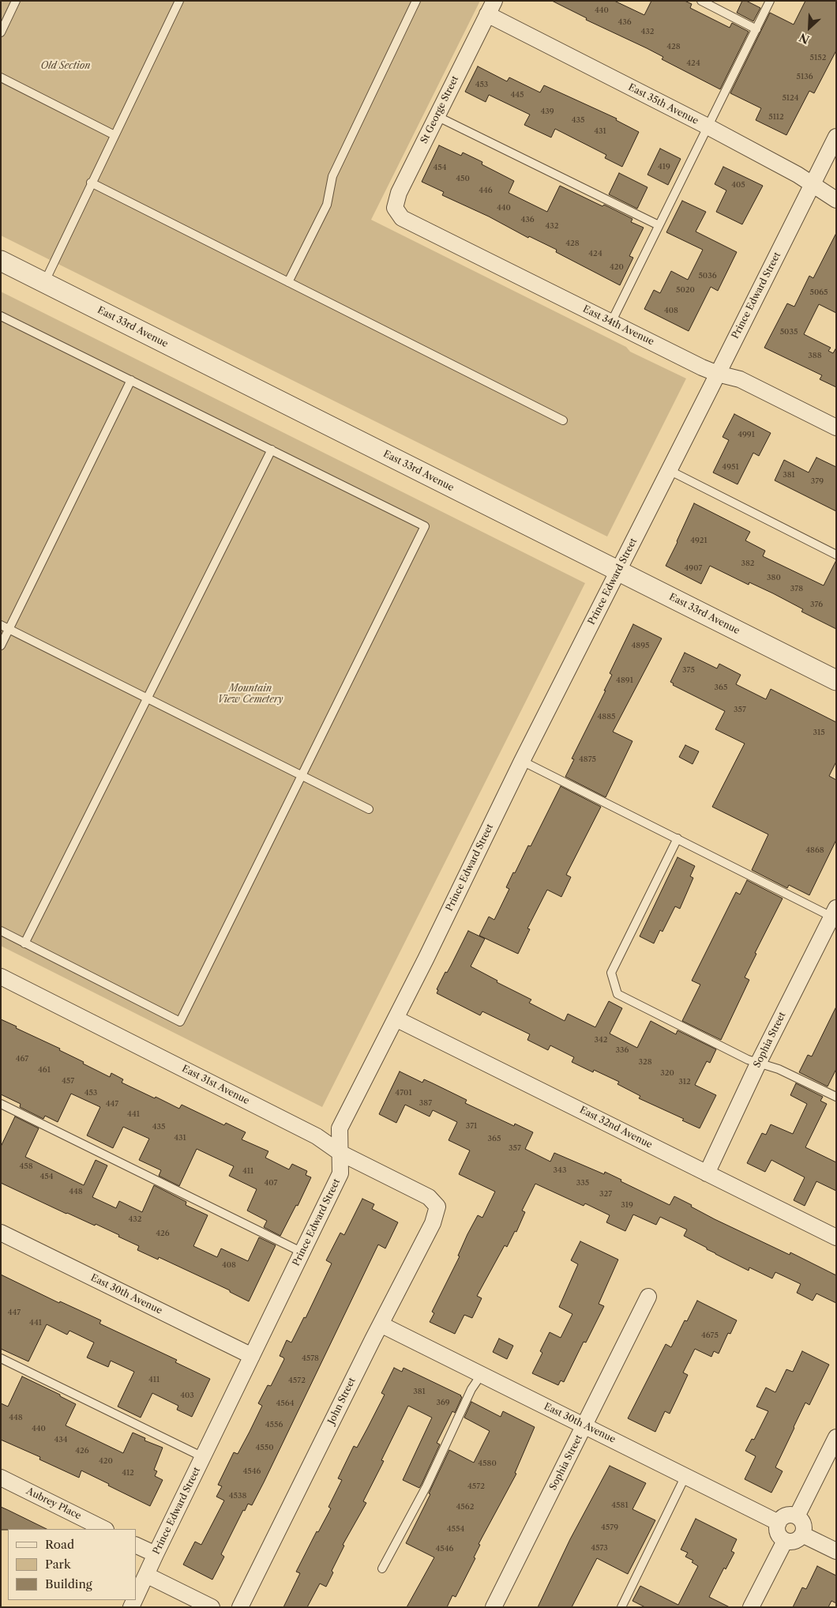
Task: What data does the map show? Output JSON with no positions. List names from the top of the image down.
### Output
{
  "streets": {
    "street": [
      "East 35th Avenue",
      "St George Street",
      "Prince Edward Street",
      "East 34th Avenue",
      "East 33rd Avenue",
      "Sophia Street",
      "East 31st Avenue",
      "East 32nd Avenue",
      "East 30th Avenue",
      "John Street",
      "Aubrey Place"
    ]
  },
  "crossings": [
    ["East 35th Avenue", "St George Street"],
    ["East 35th Avenue", "Prince Edward Street"],
    ["St George Street", "East 34th Avenue"],
    ["Prince Edward Street", "East 34th Avenue"],
    ["Prince Edward Street", "East 33rd Avenue"],
    ["Prince Edward Street", "East 31st Avenue"],
    ["Prince Edward Street", "East 32nd Avenue"],
    ["Prince Edward Street", "East 30th Avenue"],
    ["Sophia Street", "East 32nd Avenue"],
    ["Sophia Street", "East 30th Avenue"],
    ["East 31st Avenue", "John Street"],
    ["East 30th Avenue", "John Street"]
  ],
  "parks": ["Old Section", "Mountain View Cemetery"],
  "house_numbers": [
    "440",
    "436",
    "432",
    "428",
    "5152",
    "424",
    "5136",
    "453",
    "445",
    "5124",
    "439",
    "5112",
    "435",
    "431",
    "419",
    "454",
    "450",
    "405",
    "446",
    "440",
    "436",
    "432",
    "428",
    "424",
    "420",
    "5036",
    "5020",
    "5065",
    "408",
    "5035",
    "388",
    "4991",
    "4951",
    "381",
    "379",
    "4921",
    "382",
    "4907",
    "380",
    "378",
    "376",
    "4895",
    "375",
    "4891",
    "365",
    "357",
    "4885",
    "315",
    "4875",
    "4868",
    "342",
    "336",
    "467",
    "328",
    "461",
    "320",
    "457",
    "312",
    "453",
    "4701",
    "387",
    "447",
    "441",
    "371",
    "435",
    "431",
    "365",
    "357",
    "458",
    "343",
    "411",
    "454",
    "407",
    "335",
    "448",
    "327",
    "319",
    "432",
    "426",
    "408",
    "447",
    "441",
    "4675",
    "4578",
    "411",
    "4572",
    "381",
    "403",
    "369",
    "4564",
    "448",
    "4556",
    "440",
    "434",
    "4550",
    "426",
    "420",
    "4580",
    "4546",
    "412",
    "4572",
    "4538",
    "4581",
    "4562",
    "4579",
    "4554",
    "4573",
    "4546"
  ],
  "legend": ["Road", "Park", "Building"],
  "north": "bottom left"
}
